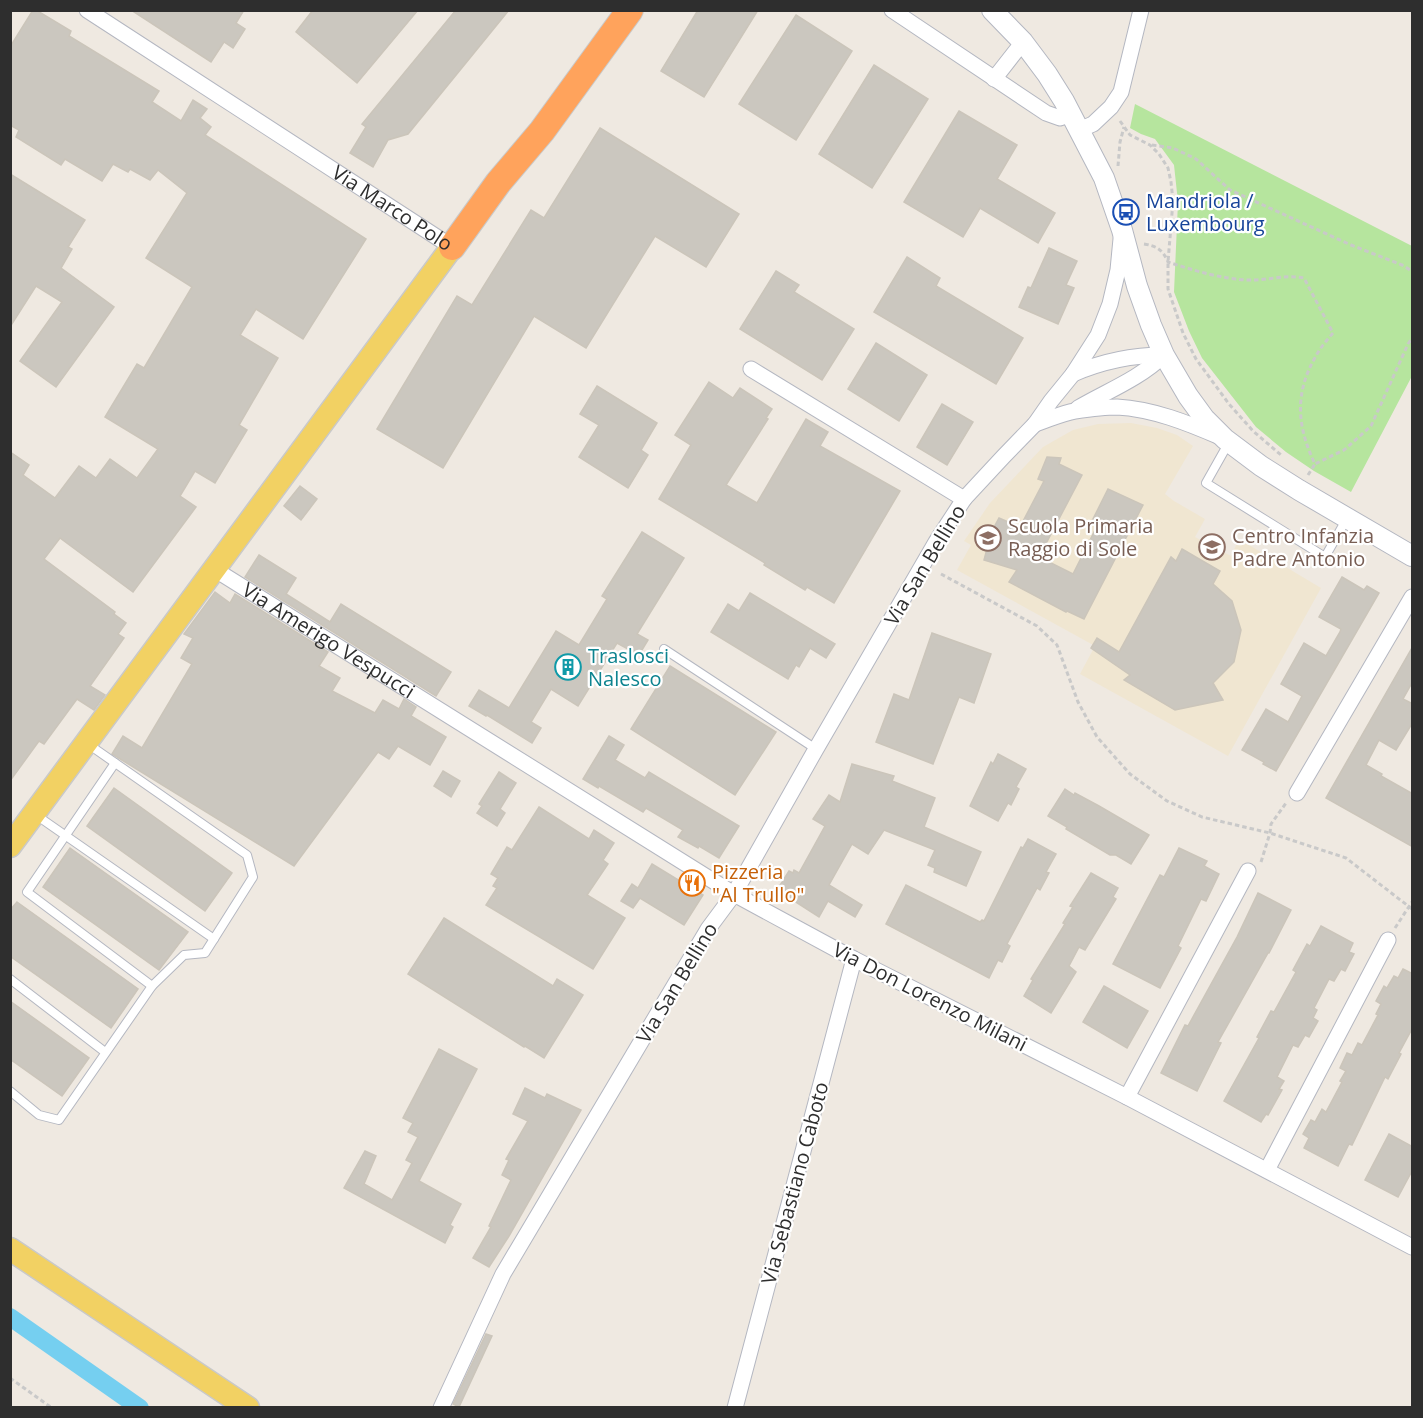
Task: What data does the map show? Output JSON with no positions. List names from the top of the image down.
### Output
{
  "streets": {
    "main road": ["Via Marco Polo"],
    "street": [
      "Via San Bellino",
      "Via Amerigo Vespucci",
      "Via Don Lorenzo Milani",
      "Via Sebastiano Caboto"
    ]
  },
  "crossings": [
    ["Via Marco Polo", "Via Amerigo Vespucci"],
    ["Via San Bellino", "Via Amerigo Vespucci"],
    ["Via San Bellino", "Via Don Lorenzo Milani"],
    ["Via Amerigo Vespucci", "Via Don Lorenzo Milani"],
    ["Via Don Lorenzo Milani", "Via Sebastiano Caboto"]
  ],
  "places": {
    "bus stop": ["Mandriola / Luxembourg"],
    "school or university": ["Scuola Primaria Raggio di Sole", "Centro Infanzia Padre Antonio"],
    "building": ["Traslosci Nalesco"],
    "restaurant": ["Pizzeria \"Al Trullo\""]
  }
}
